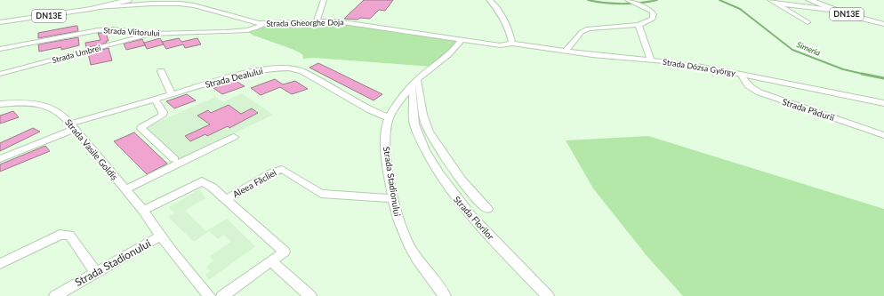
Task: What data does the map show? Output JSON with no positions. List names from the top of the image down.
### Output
{
  "streets": {
    "main road": ["DN13E"],
    "street": [
      "Strada Gheorghe Doja",
      "Strada Viitorului",
      "Strada Umbrei",
      "Strada Dózsa György",
      "Strada Dealului",
      "Strada Pădurii",
      "Strada Vasile Goldiș",
      "Strada Stadionului",
      "Aleea Făcliei",
      "Strada Florilor"
    ]
  },
  "crossings": [
    ["DN13E", "Strada Gheorghe Doja"],
    ["Strada Gheorghe Doja", "Strada Viitorului"],
    ["Strada Gheorghe Doja", "Strada Dózsa György"],
    ["Strada Gheorghe Doja", "Strada Stadionului"],
    ["Strada Viitorului", "Strada Umbrei"],
    ["Strada Dózsa György", "Strada Pădurii"],
    ["Strada Dealului", "Strada Vasile Goldiș"],
    ["Strada Dealului", "Strada Stadionului"],
    ["Strada Vasile Goldiș", "Strada Stadionului"],
    ["Strada Vasile Goldiș", "Aleea Făcliei"],
    ["Strada Stadionului", "Aleea Făcliei"],
    ["Strada Stadionului", "Strada Florilor"]
  ],
  "water": ["Simeria"]
}
